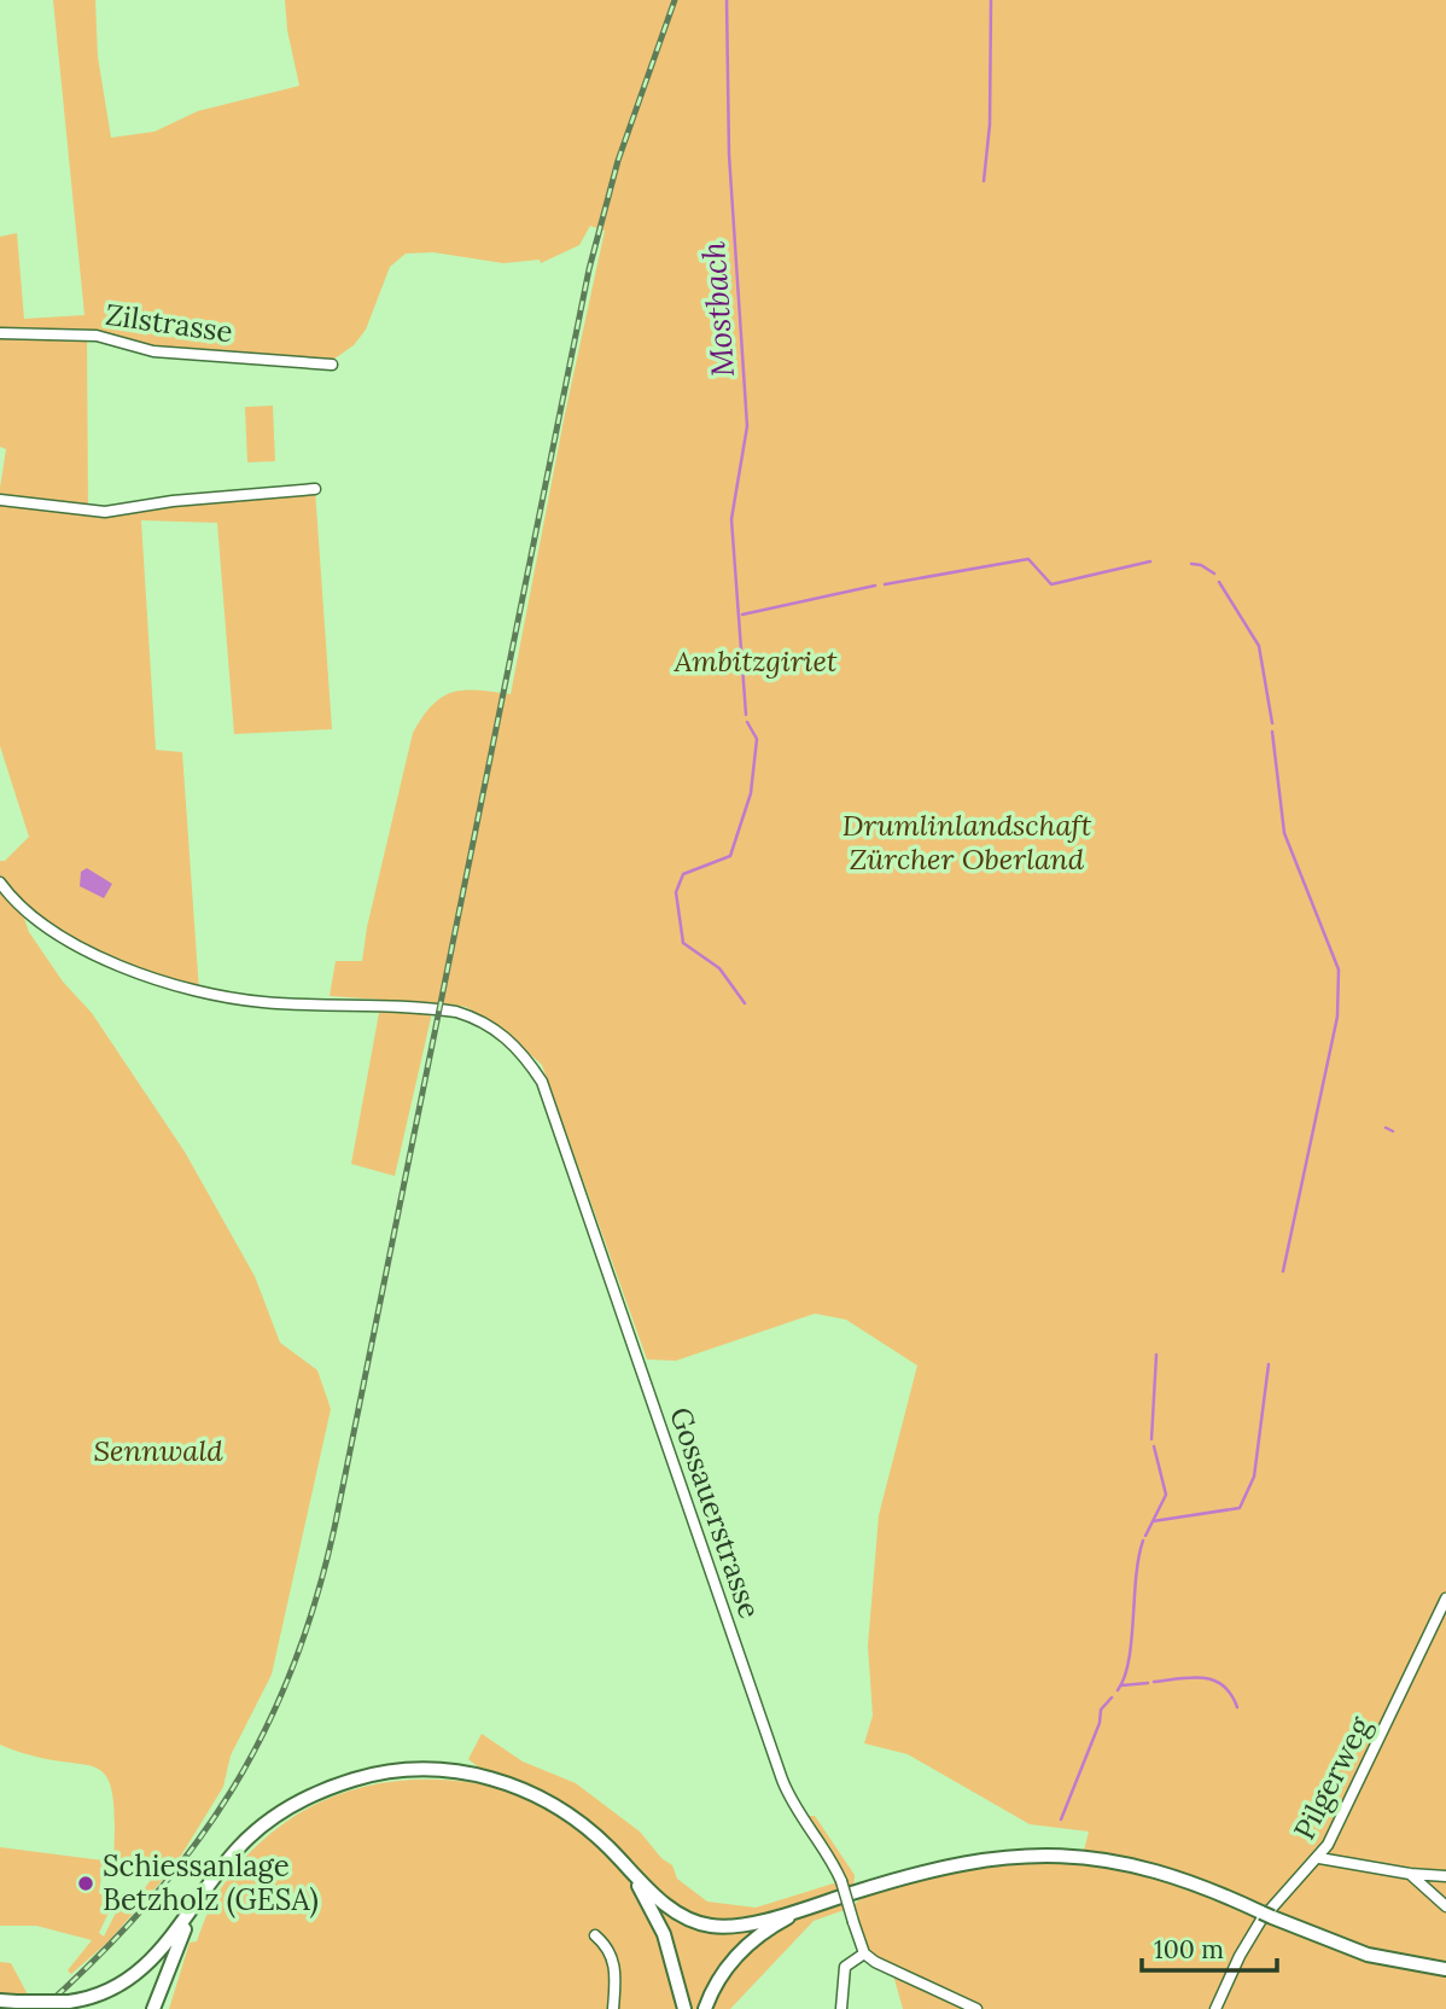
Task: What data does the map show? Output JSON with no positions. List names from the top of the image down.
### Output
{
  "streets": {
    "street": ["Zilstrasse", "Gossauerstrasse", "Pilgerweg"]
  },
  "water": ["Mostbach"],
  "parks": ["Ambitzgiriet", "Drumlinlandschaft Zürcher Oberland", "Sennwald"],
  "places": ["Schiessanlage Betzholz (GESA)"],
  "scale_bar": "100 m"
}
